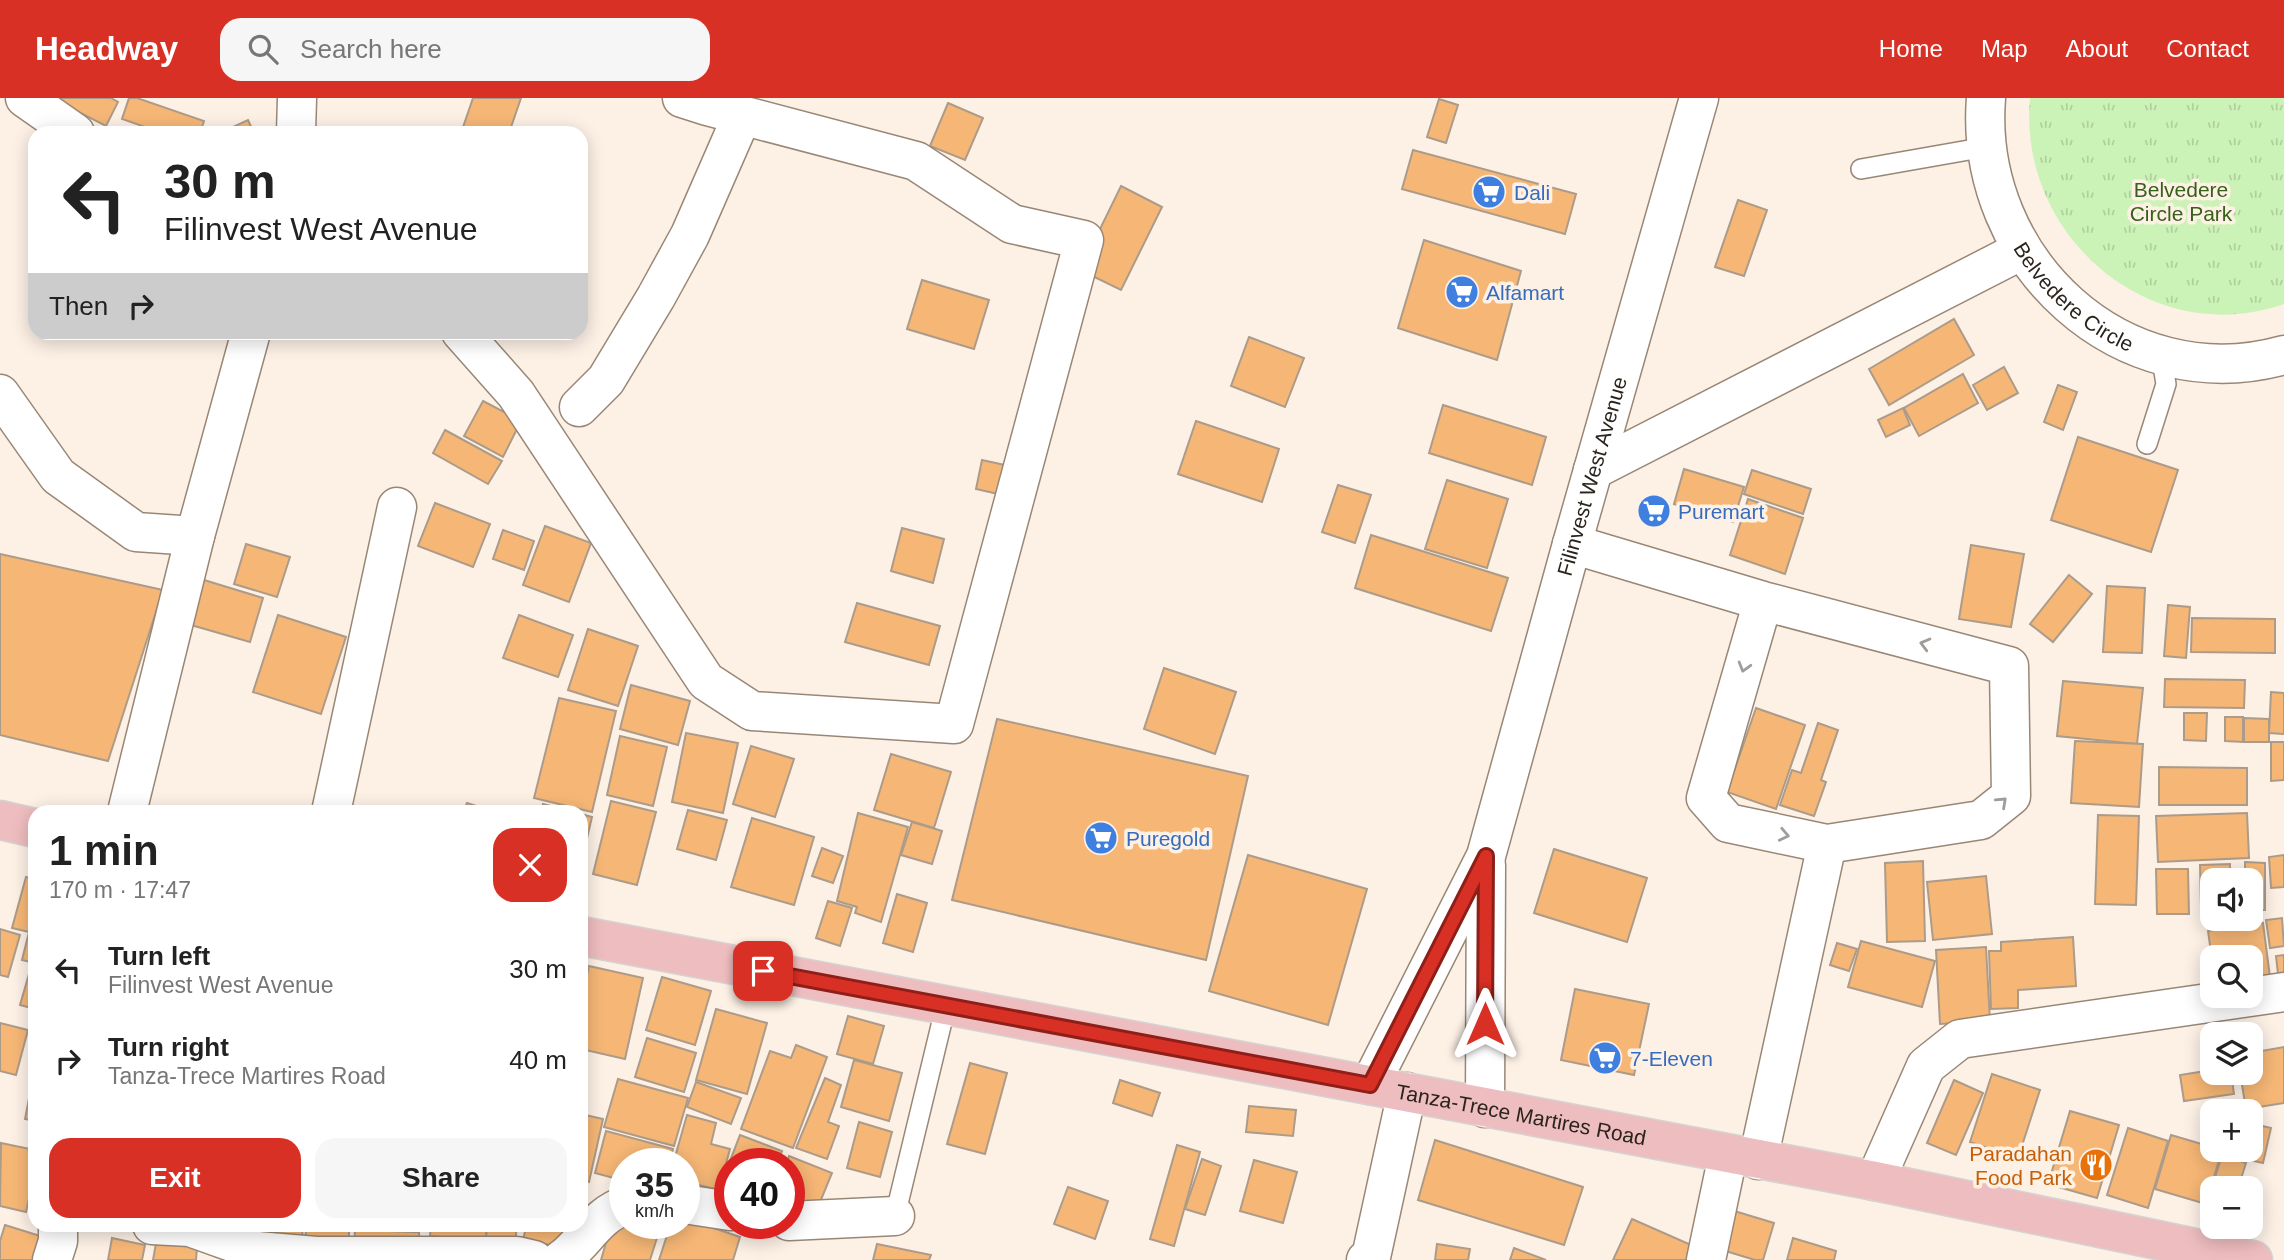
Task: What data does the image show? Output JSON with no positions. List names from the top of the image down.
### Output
{
  "streets": {
    "main road": ["Tanza-Trece Martires Road"],
    "street": ["Belvedere Circle", "Filinvest West Avenue"]
  },
  "crossings": [
    ["Filinvest West Avenue", "Tanza-Trece Martires Road"]
  ],
  "parks": ["Belvedere Circle Park"],
  "places": {
    "supermarket": [
      "Dali",
      "Alfamart",
      "Puremart",
      "Puregold",
      "7-Eleven"
    ],
    "restaurant": ["Paradahan Food Park"]
  },
  "page": {
    "header": "Headway",
    "search": "Search here",
    "nav": [
      "Home",
      "Map",
      "About",
      "Contact"
    ],
    "turn": ["30 m", "Filinvest West Avenue"],
    "then": "Then",
    "heading": ["1 min", "170 m · 17:47"],
    "map_buttons": ["+", "−"],
    "list": [
      {
        "name": "Turn left",
        "note": "Filinvest West Avenue",
        "value": "30 m"
      },
      {
        "name": "Turn right",
        "note": "Tanza-Trece Martires Road",
        "value": "40 m"
      }
    ],
    "buttons": ["Exit", "Share"],
    "speed": "35 km/h",
    "limit": "40"
  }
}
